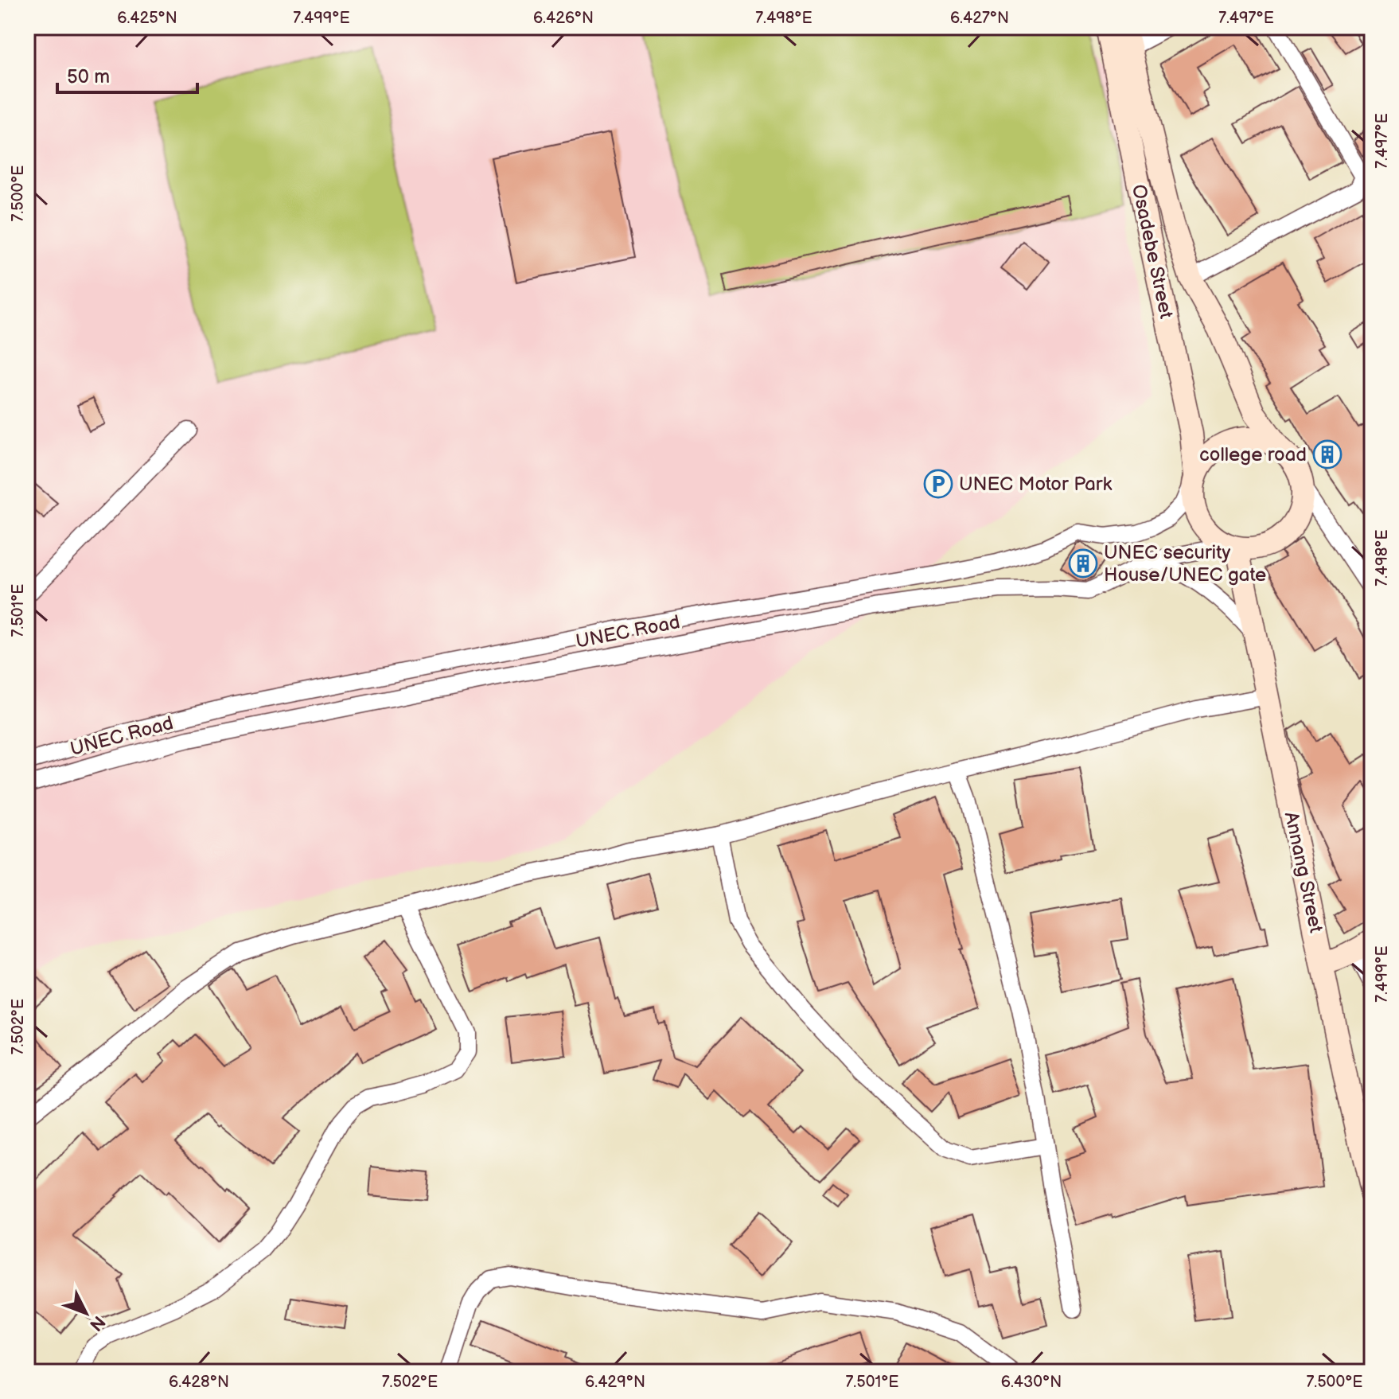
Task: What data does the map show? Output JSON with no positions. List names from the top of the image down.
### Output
{
  "streets": {
    "main road": ["Osadebe Street", "Annang Street"],
    "street": ["UNEC Road"]
  },
  "crossings": [
    ["Osadebe Street", "UNEC Road"],
    ["Osadebe Street", "Annang Street"],
    ["UNEC Road", "Annang Street"]
  ],
  "places": {
    "building": ["college road", "UNEC security House/UNEC gate"],
    "parking": ["UNEC Motor Park"]
  },
  "scale_bar": "50 m",
  "north": "bottom right",
  "coordinates": [
    "6.425°N",
    "7.499°E",
    "6.426°N",
    "7.498°E",
    "6.427°N",
    "7.497°E",
    "7.500°E",
    "7.501°E",
    "7.502°E",
    "6.428°N",
    "6.429°N",
    "6.430°N"
  ]
}
